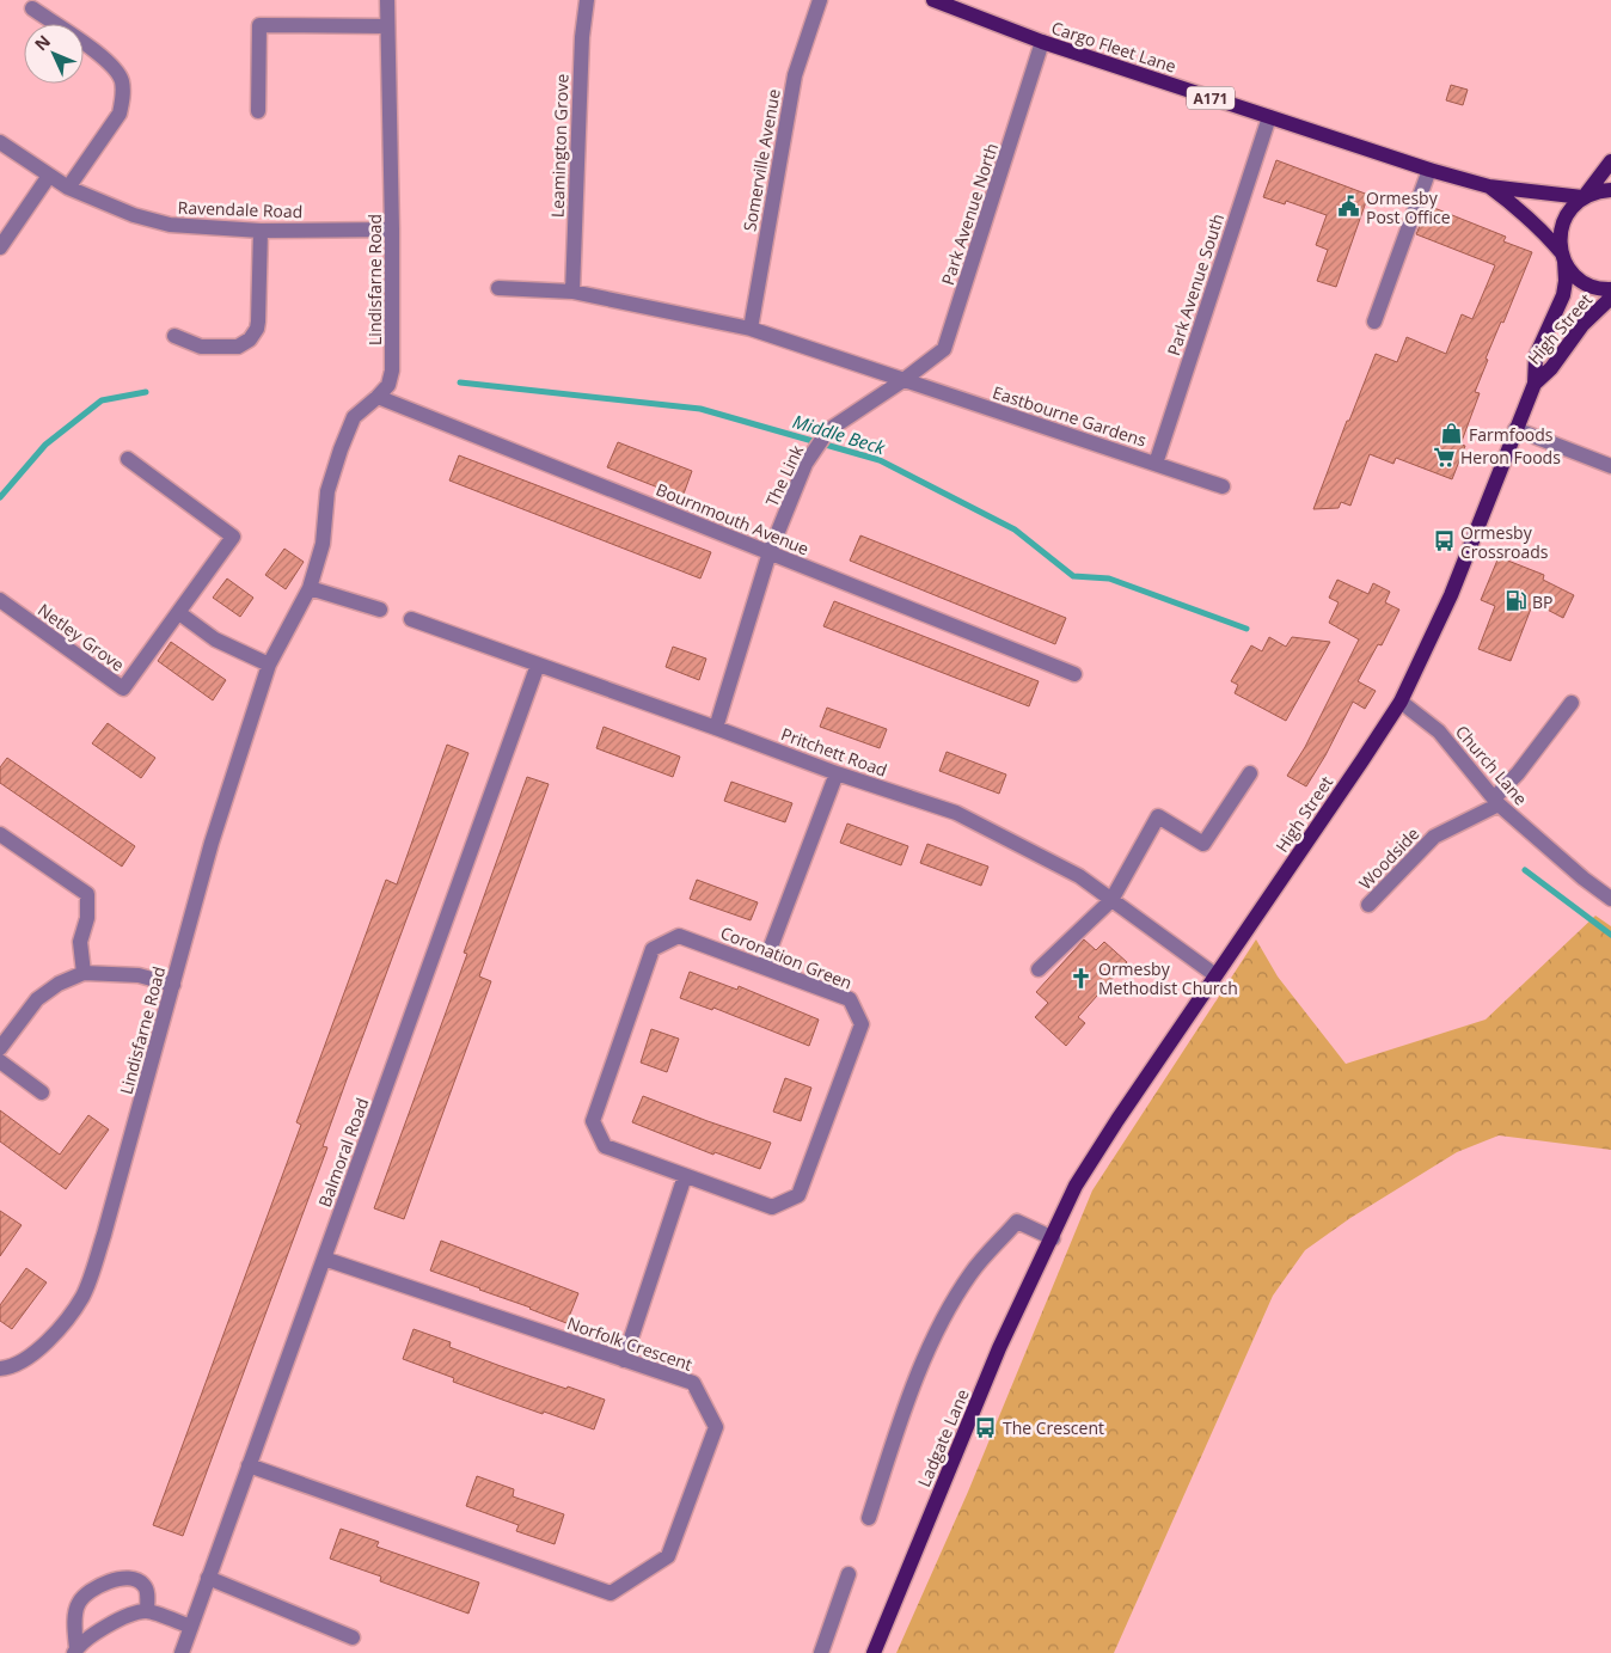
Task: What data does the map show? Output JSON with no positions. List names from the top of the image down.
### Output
{
  "streets": {
    "main road": [
      "Cargo Fleet Lane",
      "A171",
      "High Street",
      "Ladgate Lane"
    ],
    "street": [
      "Leamington Grove",
      "Somerville Avenue",
      "Ravendale Road",
      "Park Avenue North",
      "Lindisfarne Road",
      "Park Avenue South",
      "Eastbourne Gardens",
      "The Link",
      "Bournmouth Avenue",
      "Netley Grove",
      "Pritchett Road",
      "Church Lane",
      "Woodside",
      "Coronation Green",
      "Balmoral Road",
      "Norfolk Crescent"
    ]
  },
  "crossings": [
    ["Cargo Fleet Lane", "A171"],
    ["Cargo Fleet Lane", "Park Avenue North"],
    ["Cargo Fleet Lane", "Park Avenue South"],
    ["Cargo Fleet Lane", "High Street"],
    ["A171", "High Street"],
    ["Somerville Avenue", "Eastbourne Gardens"],
    ["Ravendale Road", "Lindisfarne Road"],
    ["Park Avenue North", "Eastbourne Gardens"],
    ["Park Avenue North", "The Link"],
    ["Lindisfarne Road", "Bournmouth Avenue"],
    ["Park Avenue South", "Eastbourne Gardens"],
    ["High Street", "Pritchett Road"],
    ["High Street", "Church Lane"],
    ["High Street", "Ladgate Lane"],
    ["Eastbourne Gardens", "The Link"],
    ["The Link", "Bournmouth Avenue"],
    ["The Link", "Pritchett Road"],
    ["Pritchett Road", "Balmoral Road"],
    ["Church Lane", "Woodside"],
    ["Balmoral Road", "Norfolk Crescent"]
  ],
  "water": ["Middle Beck"],
  "places": {
    "public building": ["Ormesby Post Office"],
    "shop": ["Farmfoods"],
    "supermarket": ["Heron Foods"],
    "bus stop": ["Ormesby Crossroads", "The Crescent"],
    "fuel station": ["BP"],
    "church": ["Ormesby Methodist Church"]
  },
  "north": "top left"
}
